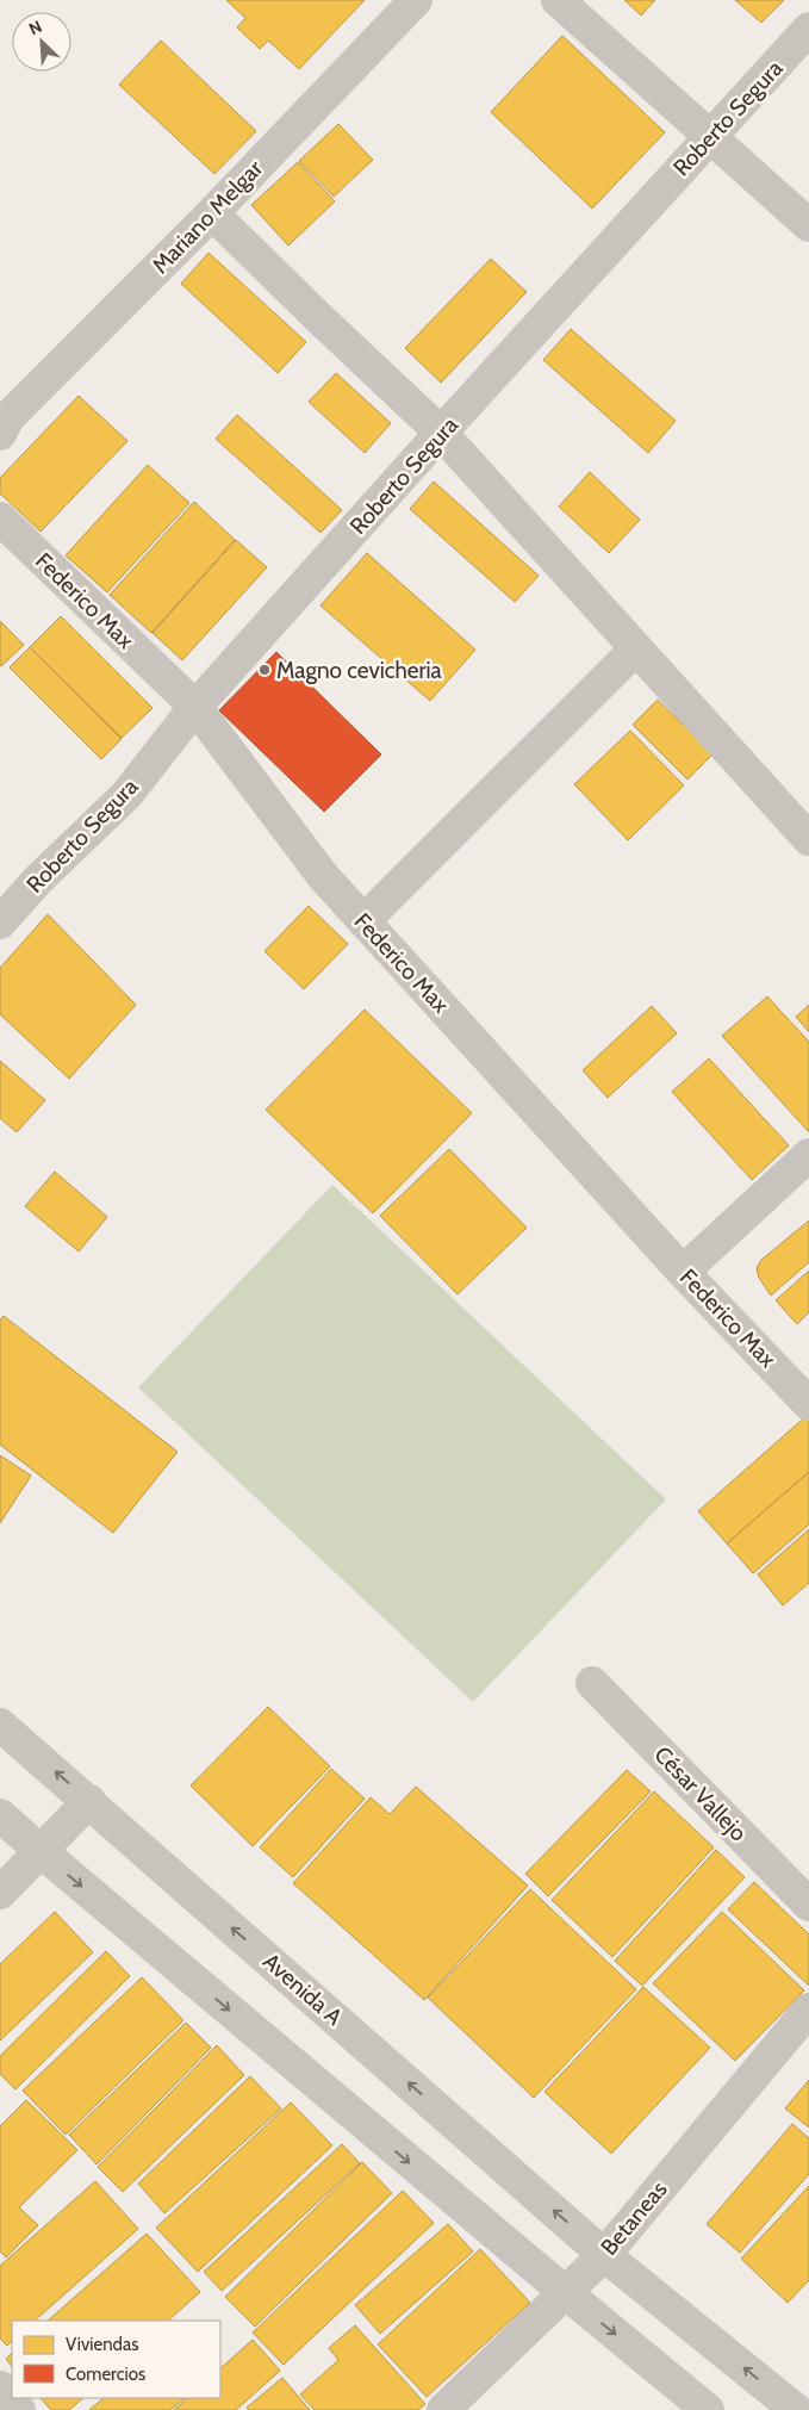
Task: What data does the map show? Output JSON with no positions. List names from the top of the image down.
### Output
{
  "streets": {
    "street": [
      "Roberto Segura",
      "Mariano Melgar",
      "Federico Max",
      "César Vallejo",
      "Avenida A",
      "Betaneas"
    ]
  },
  "crossings": [
    ["Roberto Segura", "Federico Max"],
    ["Avenida A", "Betaneas"]
  ],
  "places": ["Magno cevicheria"],
  "legend": ["Viviendas", "Comercios"],
  "north": "top left"
}
